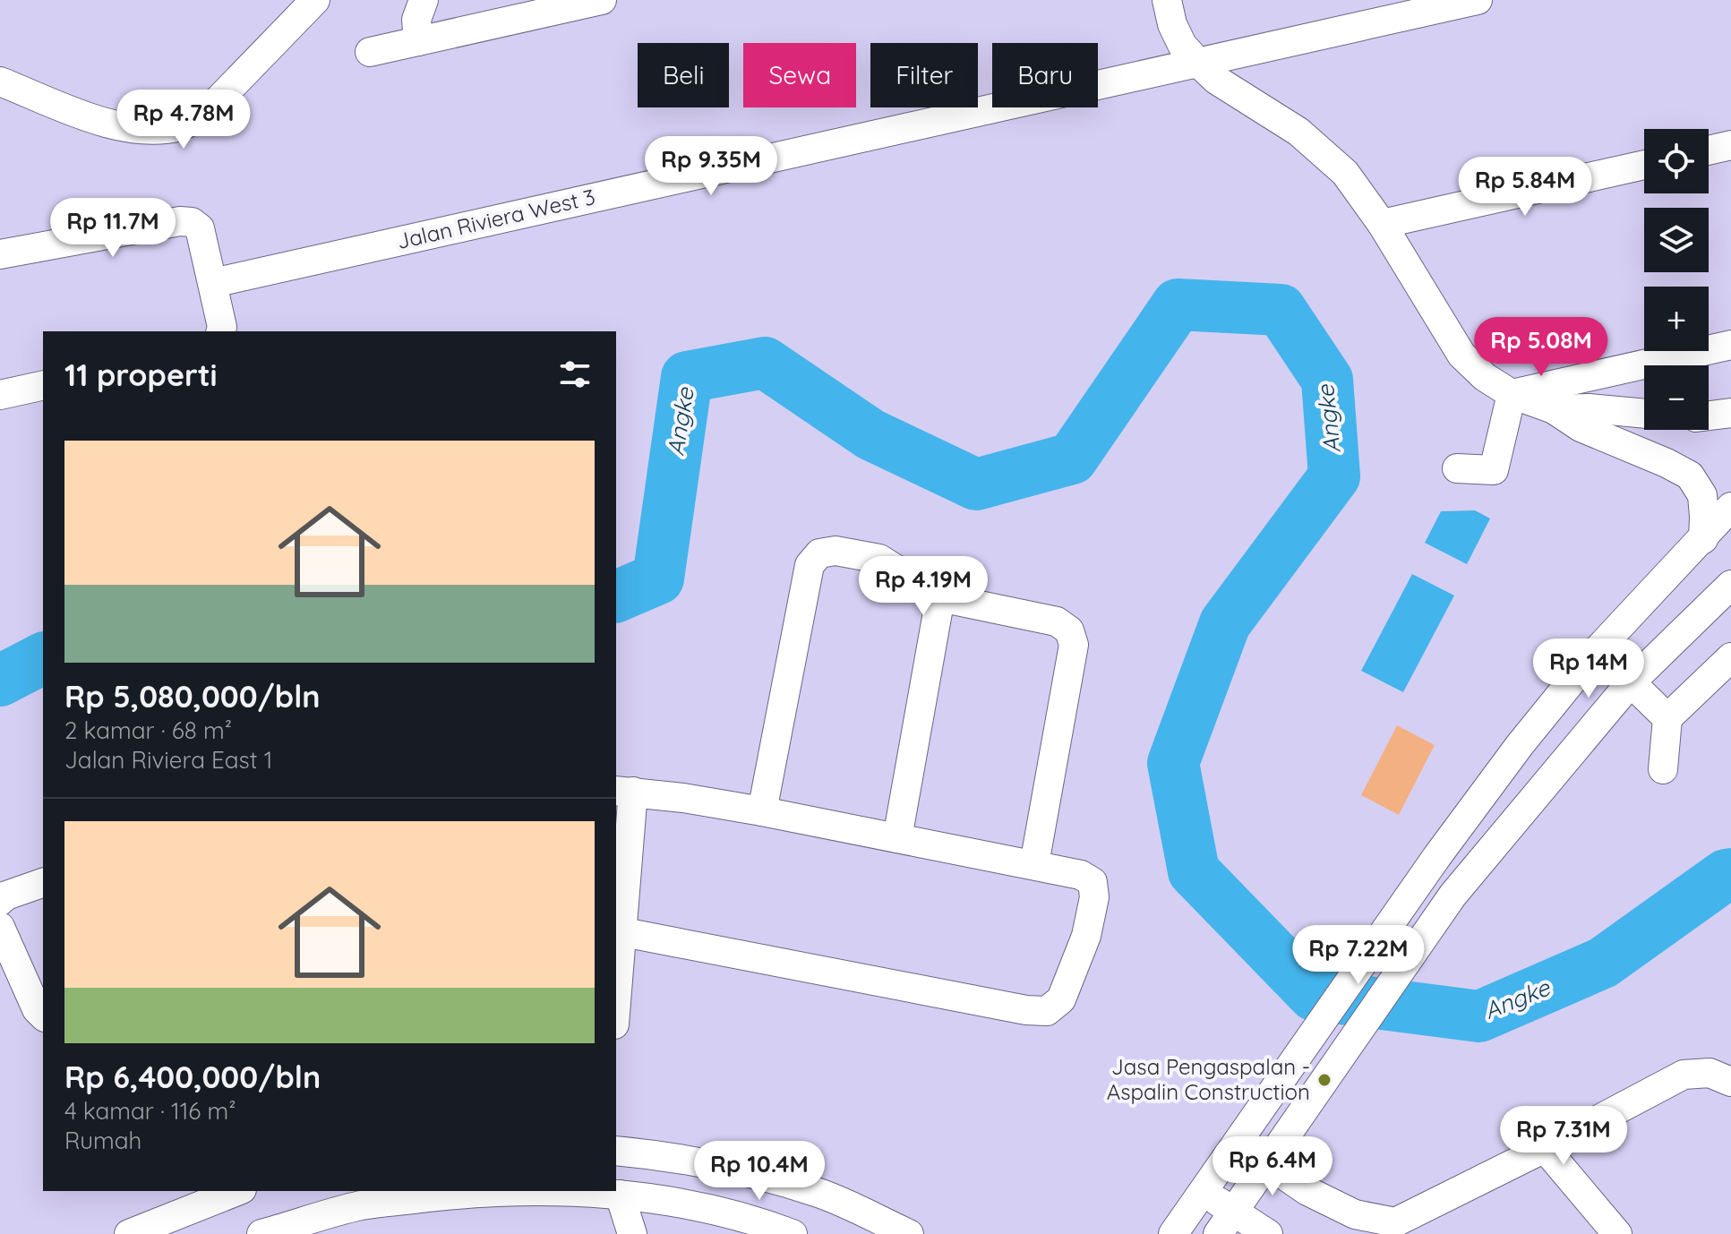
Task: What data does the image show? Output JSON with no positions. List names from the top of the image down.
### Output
{
  "streets": {
    "street": ["Jalan Riviera West 3"]
  },
  "water": ["Angke"],
  "places": ["Jasa Pengaspalan - Aspalin Construction"],
  "page": {
    "chip": [
      "Beli",
      "Sewa",
      "Filter",
      "Baru"
    ],
    "price": [
      "Rp 4.78M",
      "Rp 9.35M",
      "Rp 5.84M",
      "Rp 11.7M",
      "Rp 5.08M",
      "Rp 4.19M",
      "Rp 14M",
      "Rp 7.22M",
      "Rp 7.31M",
      "Rp 6.4M",
      "Rp 10.4M"
    ],
    "map_buttons": ["+", "−"],
    "heading": "11 properti",
    "list": [
      {
        "name": "Rp 5,080,000/bln",
        "note": "2 kamar · 68 m² · Jalan Riviera East 1"
      },
      {
        "name": "Rp 6,400,000/bln",
        "note": "4 kamar · 116 m² · Rumah"
      }
    ]
  }
}
